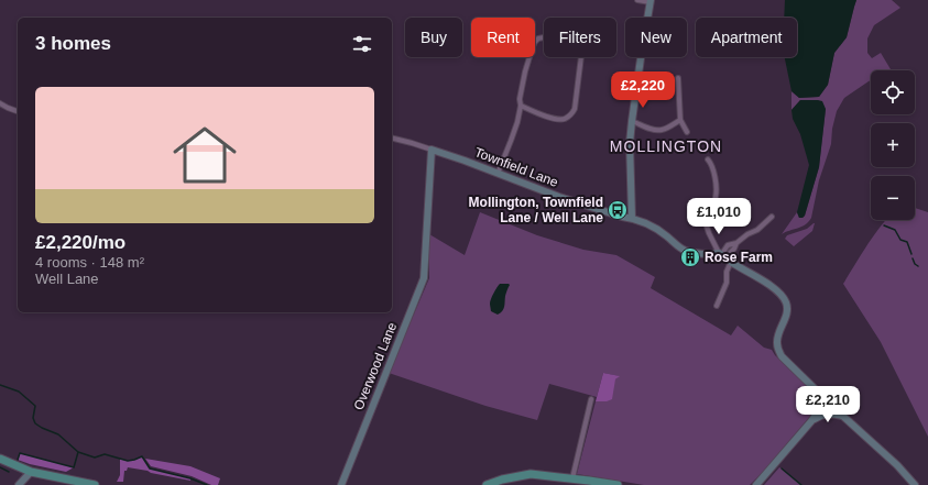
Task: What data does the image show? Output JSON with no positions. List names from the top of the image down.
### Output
{
  "streets": {
    "street": ["Townfield Lane", "Overwood Lane"]
  },
  "crossings": [
    ["Townfield Lane", "Overwood Lane"]
  ],
  "districts": ["MOLLINGTON"],
  "places": {
    "bus stop": ["Mollington, Townfield Lane / Well Lane"],
    "building": ["Rose Farm"]
  },
  "page": {
    "chip": [
      "Buy",
      "Rent",
      "Filters",
      "New",
      "Apartment"
    ],
    "heading": "3 homes",
    "map_buttons": ["+", "−"],
    "list": [
      {
        "name": "£2,220/mo",
        "note": "4 rooms · 148 m² · Well Lane"
      }
    ],
    "price": ["£2,220", "£1,010", "£2,210"]
  }
}
